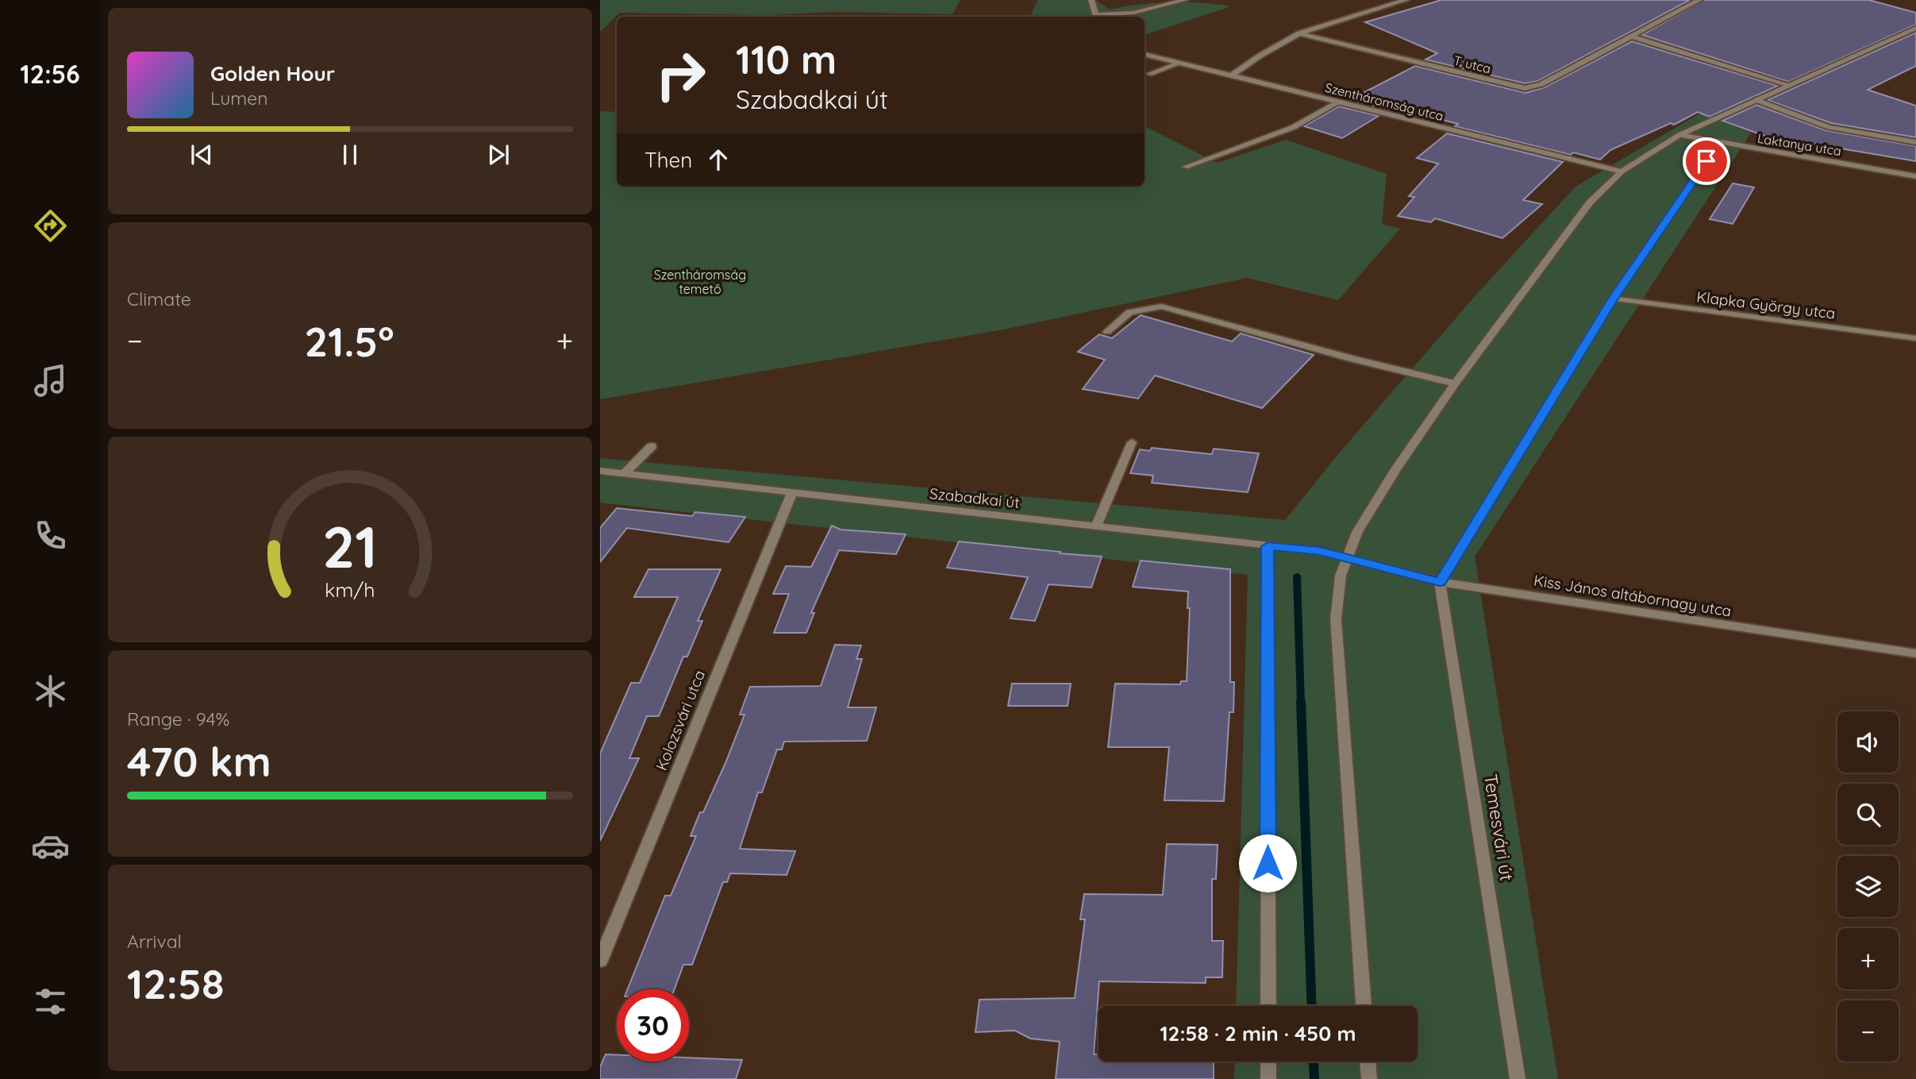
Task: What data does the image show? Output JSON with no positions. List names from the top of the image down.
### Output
{
  "streets": {
    "street": [
      "T. utca",
      "Szentháromság utca",
      "Laktanya utca",
      "Klapka György utca",
      "Szabadkai út",
      "Kiss János altábornagy utca",
      "Kolozsvári utca",
      "Temesvári út"
    ]
  },
  "crossings": [
    ["Szabadkai út", "Kiss János altábornagy utca"],
    ["Szabadkai út", "Kolozsvári utca"],
    ["Kiss János altábornagy utca", "Temesvári út"]
  ],
  "parks": ["Szentháromság temető"],
  "page": {
    "tabs": "12:56",
    "turn": ["110 m", "Szabadkai út"],
    "song": ["Golden Hour", "Lumen"],
    "then": "Then",
    "tile": [
      "Climate",
      ["Range · 94%", "470 km"],
      ["Arrival", "12:58"]
    ],
    "heat": ["−", "21.5°", "+"],
    "map_buttons": ["+", "−"],
    "limit": "30",
    "trip": "12:58 · 2 min · 450 m",
    "gauge": ["21", "km/h"]
  }
}
